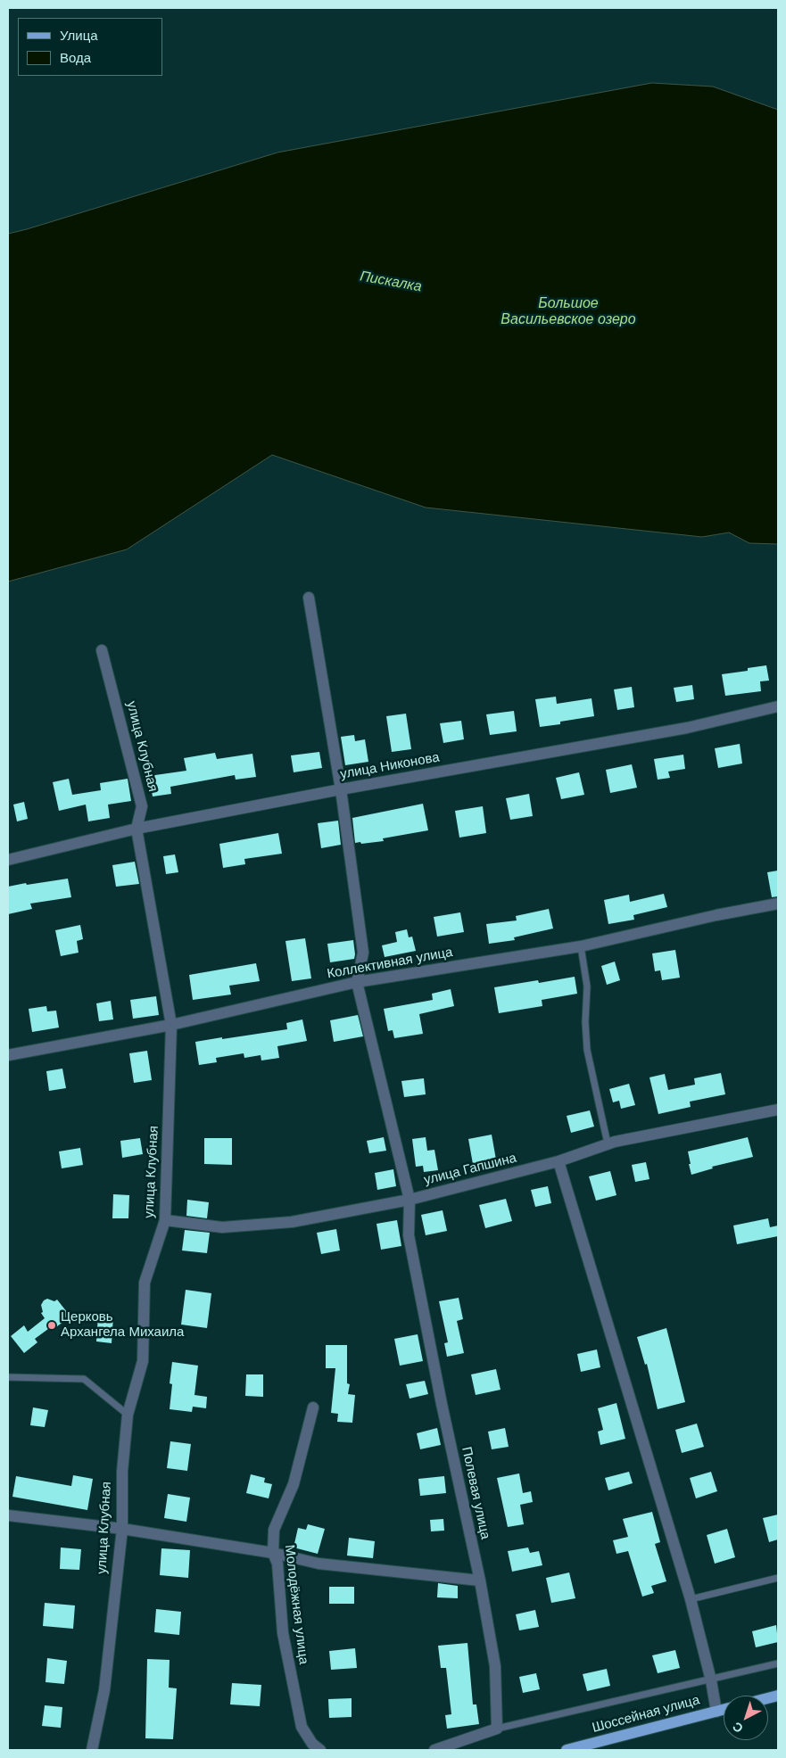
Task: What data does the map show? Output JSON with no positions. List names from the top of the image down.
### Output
{
  "streets": {
    "main road": ["Шоссейная улица"],
    "street": [
      "улица Клубная",
      "улица Никонова",
      "Коллективная улица",
      "улица Гапшина",
      "Полевая улица",
      "Молодёжная улица"
    ]
  },
  "crossings": [
    ["улица Клубная", "улица Никонова"],
    ["улица Клубная", "Коллективная улица"],
    ["улица Клубная", "улица Гапшина"],
    ["Коллективная улица", "Полевая улица"],
    ["улица Гапшина", "Полевая улица"]
  ],
  "water": ["Пискалка", "Большое Васильевское озеро"],
  "places": ["Церковь Архангела Михаила"],
  "legend": ["Улица", "Вода"],
  "north": "bottom left"
}
